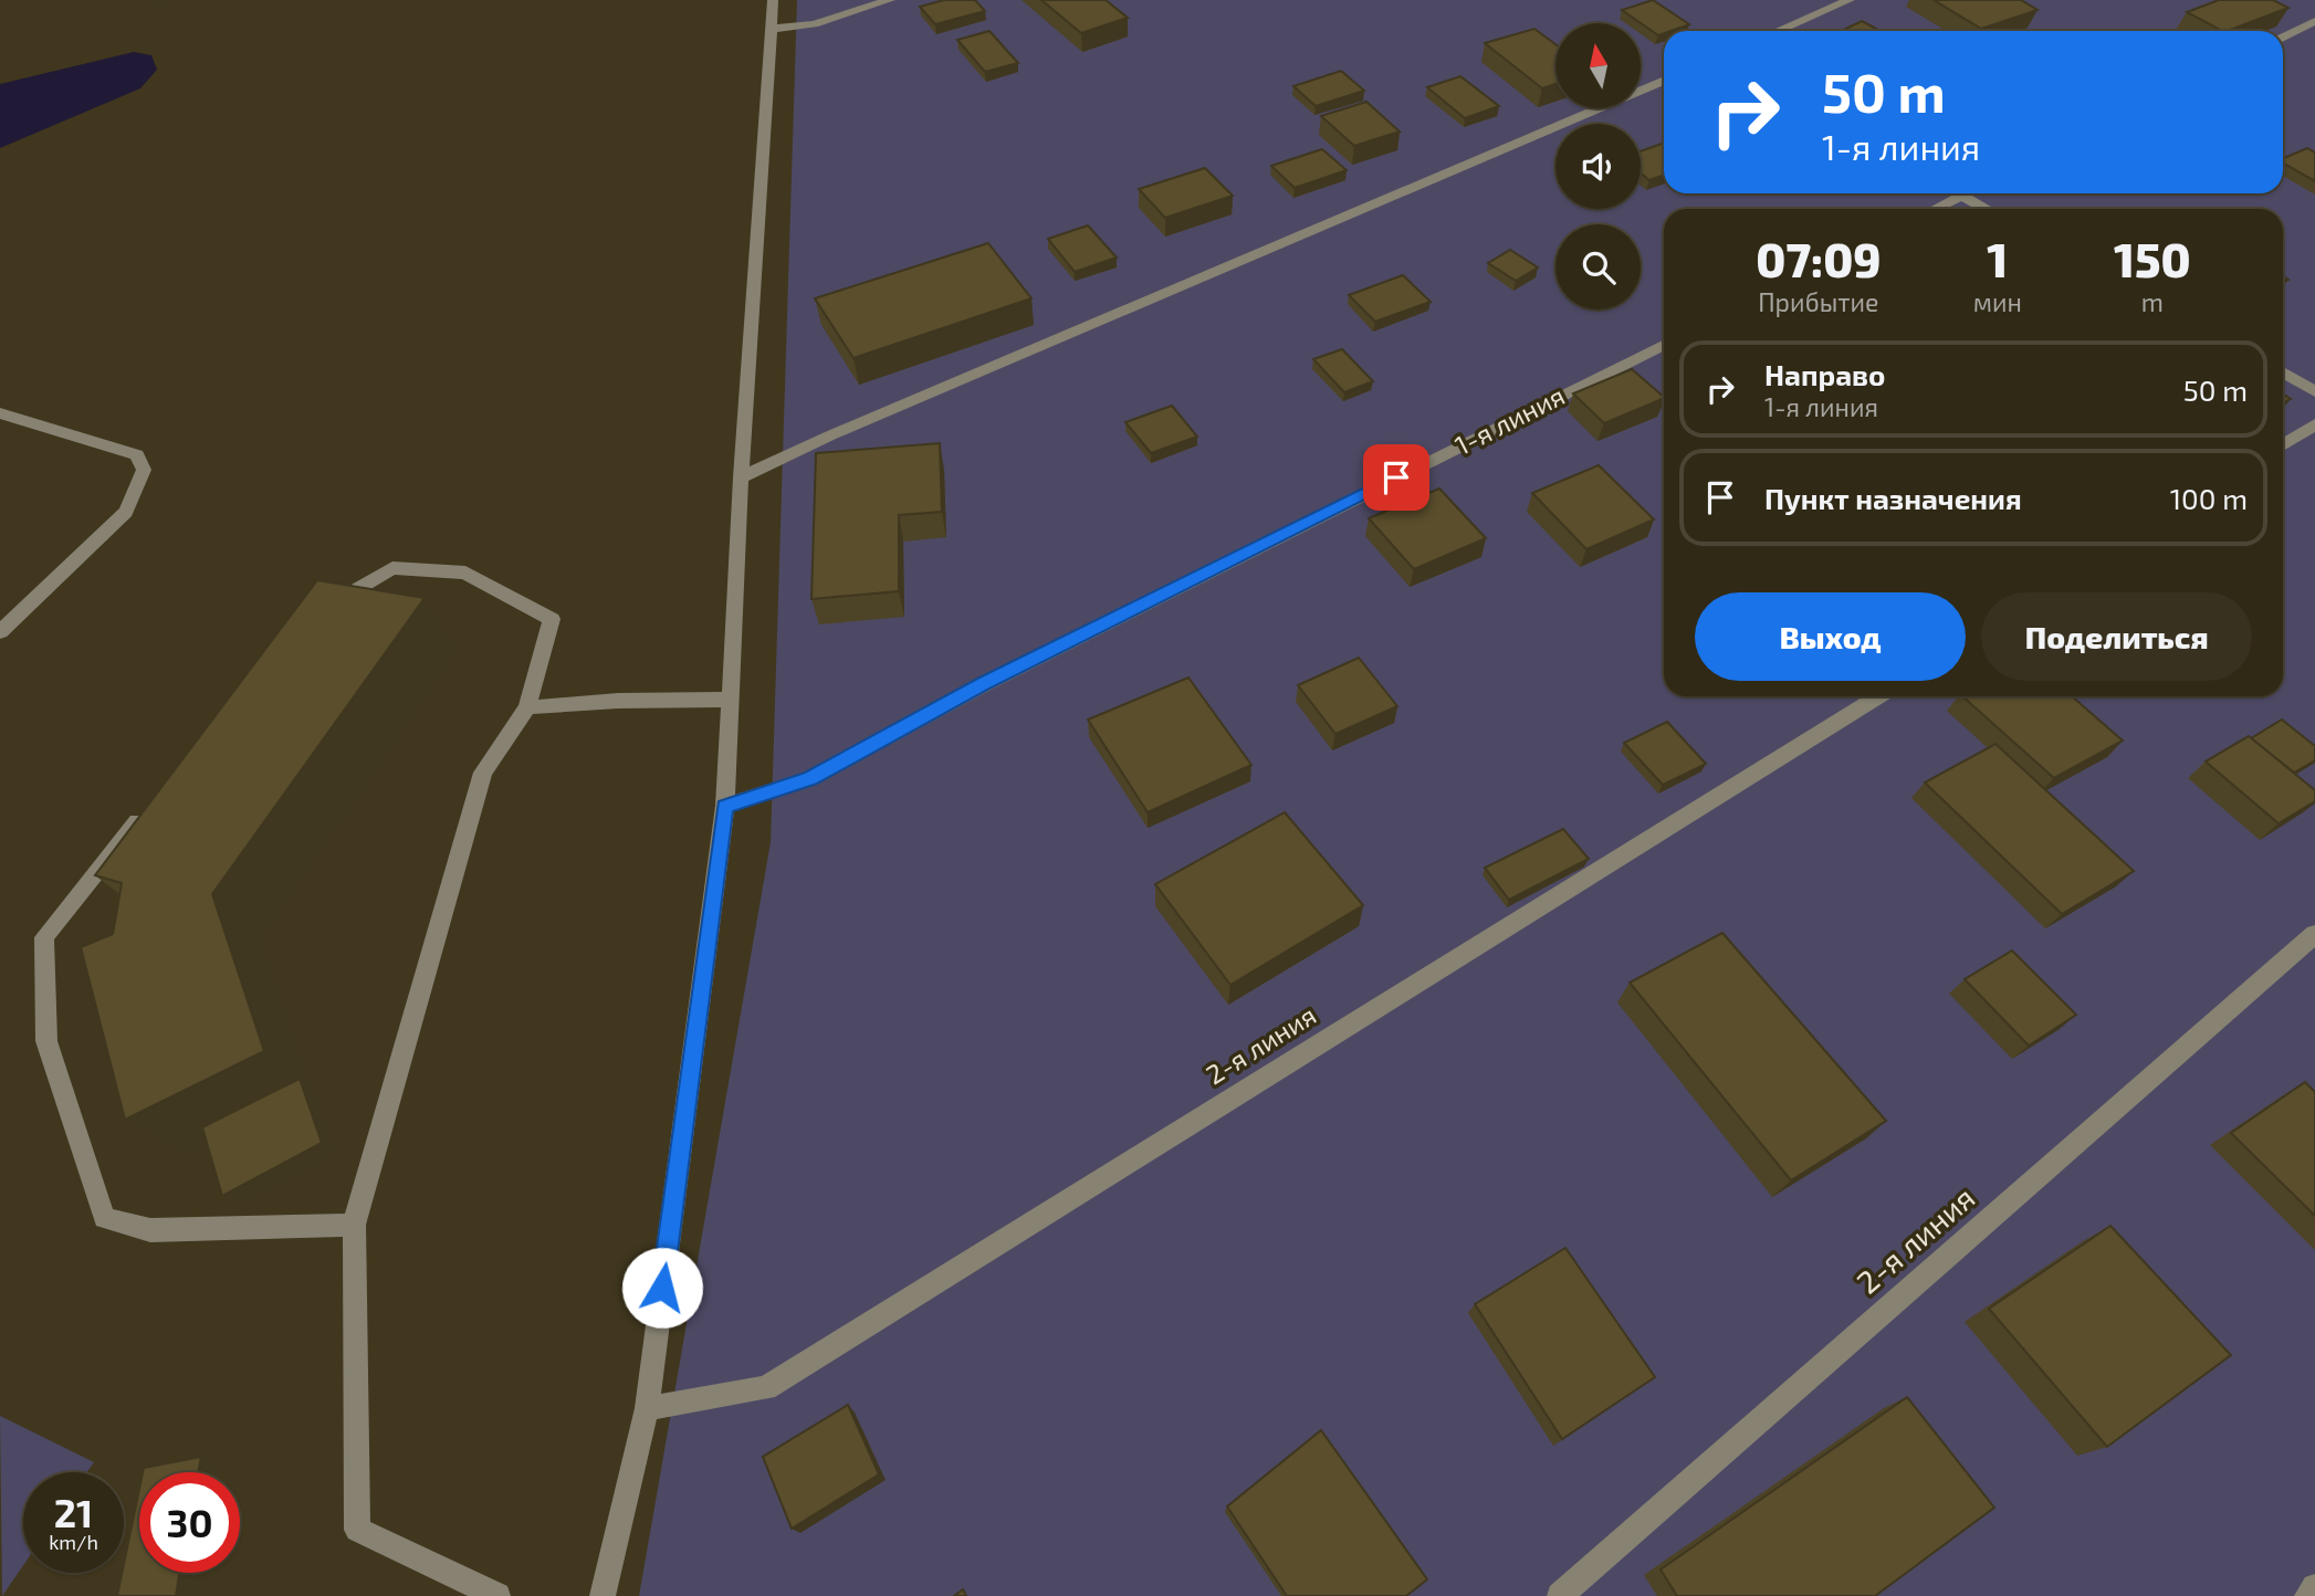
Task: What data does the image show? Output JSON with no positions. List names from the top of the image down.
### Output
{
  "streets": {
    "street": ["1-я линия", "2-я линия"]
  },
  "north": "top",
  "page": {
    "turn": ["50 m", "1-я линия"],
    "eta": [
      "07:09",
      "Прибытие",
      "1",
      "мин",
      "150",
      "m"
    ],
    "list": [
      {
        "name": "Направо",
        "note": "1-я линия",
        "value": "50 m"
      },
      {
        "name": "Пункт назначения",
        "value": "100 m"
      }
    ],
    "buttons": ["Выход", "Поделиться"],
    "speed": "21 km/h",
    "limit": "30"
  }
}
